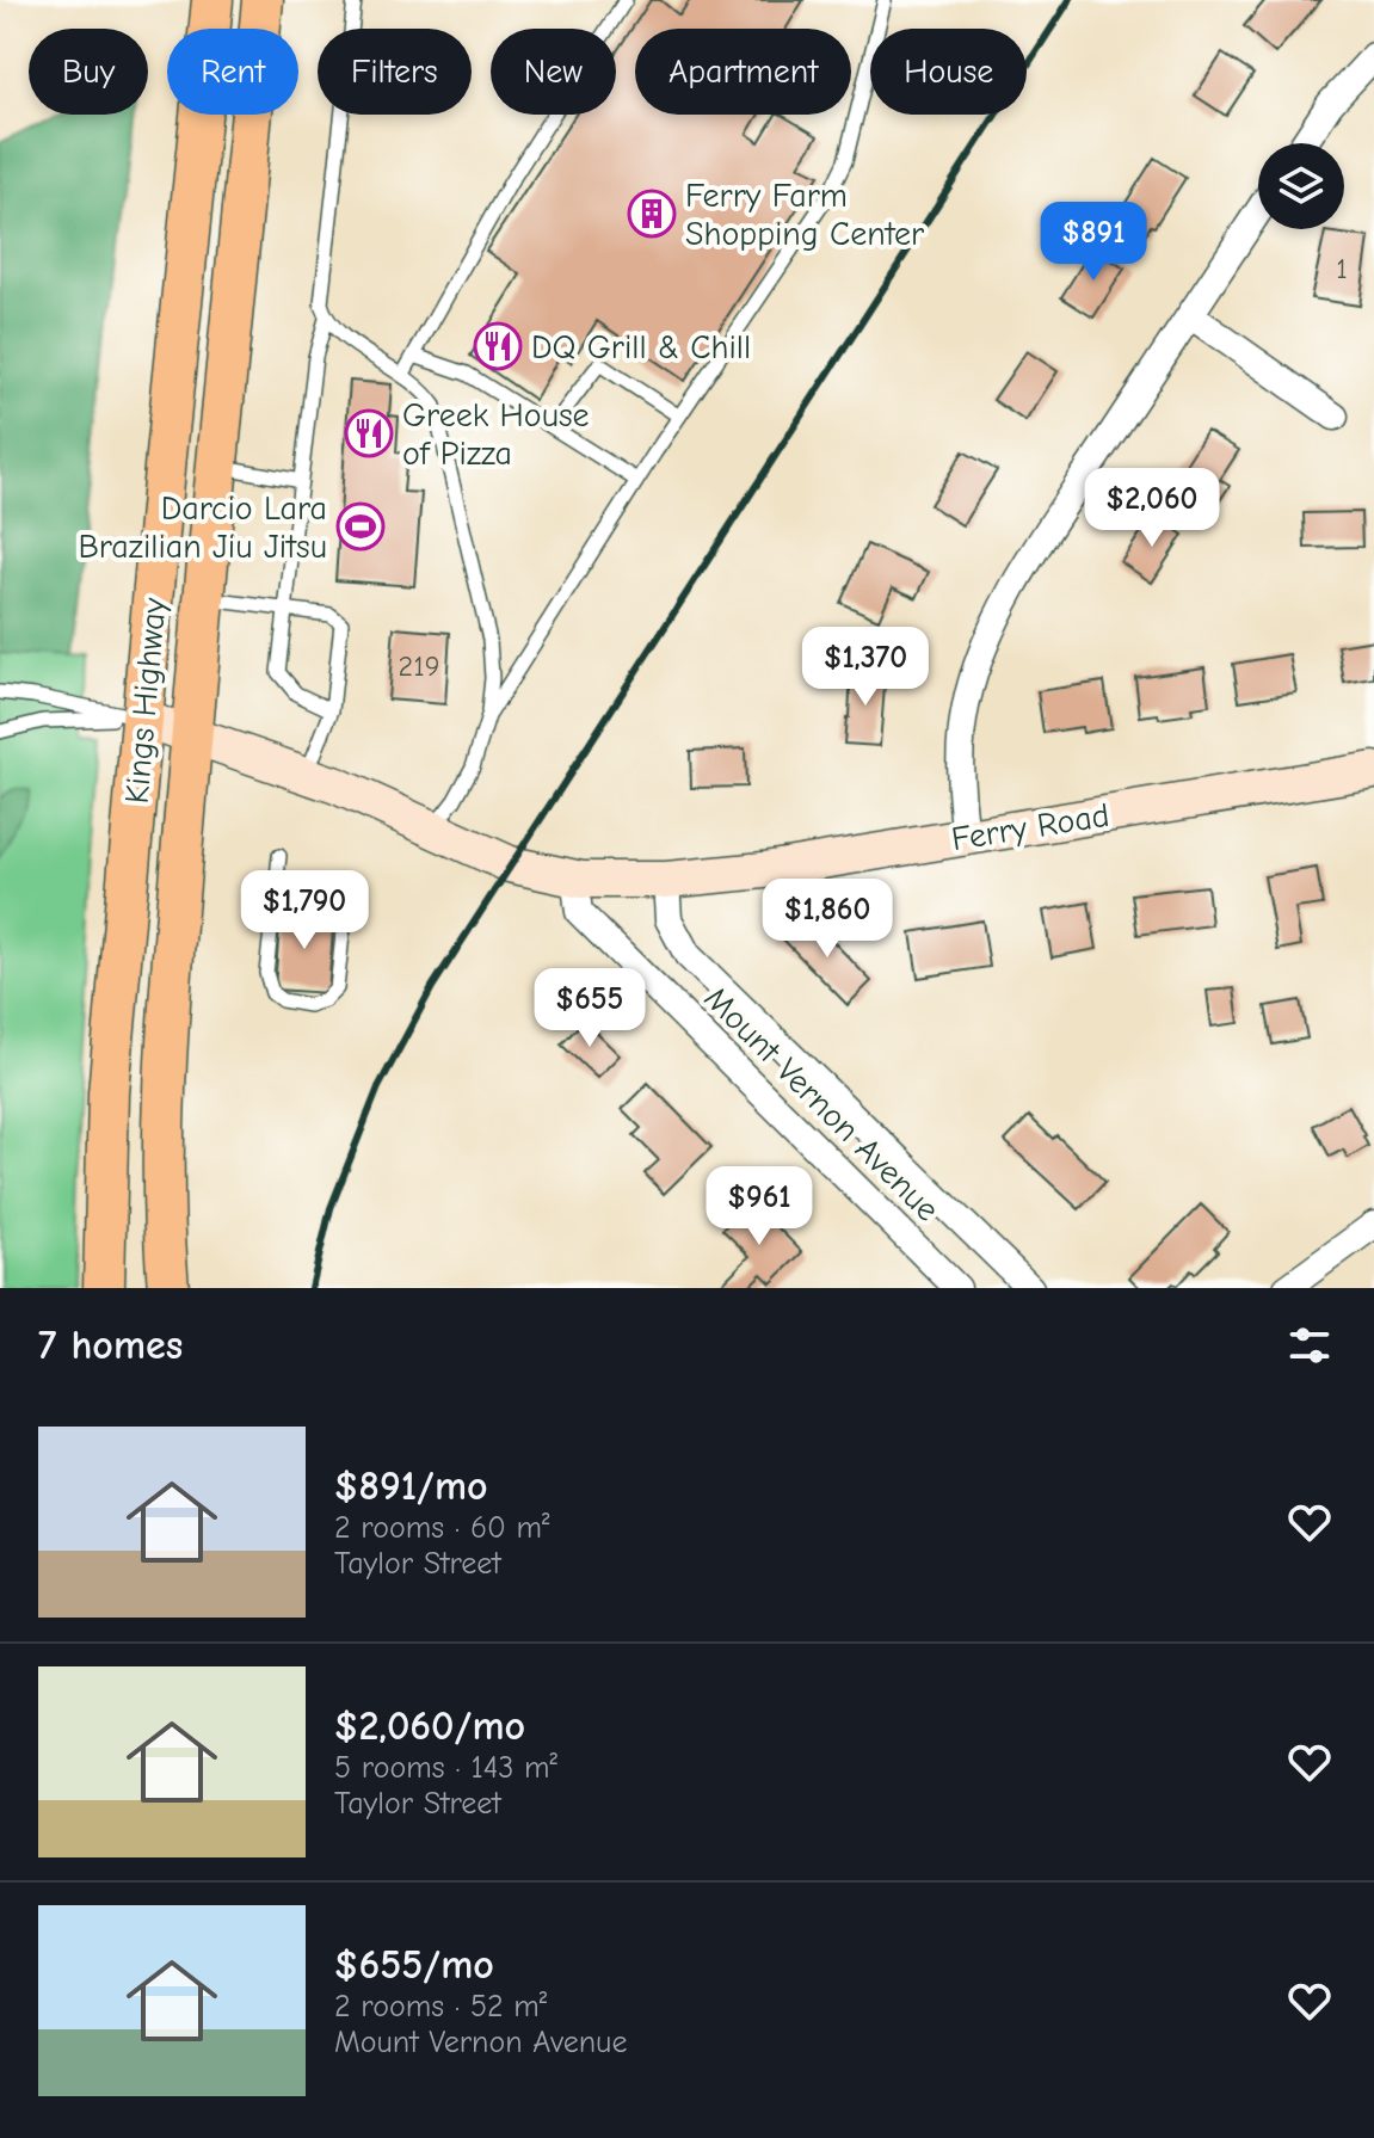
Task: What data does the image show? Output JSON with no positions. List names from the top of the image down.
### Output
{
  "streets": {
    "main road": ["Kings Highway", "Ferry Road"],
    "street": ["Mount Vernon Avenue"]
  },
  "crossings": [
    ["Kings Highway", "Ferry Road"],
    ["Ferry Road", "Mount Vernon Avenue"]
  ],
  "places": {
    "building": ["Ferry Farm Shopping Center"],
    "restaurant": ["DQ Grill & Chill", "Greek House of Pizza"],
    "sports": ["Darcio Lara Brazilian Jiu Jitsu"]
  },
  "house_numbers": ["1", "219"],
  "page": {
    "chip": [
      "Buy",
      "Rent",
      "Filters",
      "New",
      "Apartment",
      "House"
    ],
    "price": [
      "$891",
      "$2,060",
      "$1,370",
      "$1,790",
      "$1,860",
      "$655",
      "$961"
    ],
    "heading": "7 homes",
    "list": [
      {
        "name": "$891/mo",
        "note": "2 rooms · 60 m² · Taylor Street"
      },
      {
        "name": "$2,060/mo",
        "note": "5 rooms · 143 m² · Taylor Street"
      },
      {
        "name": "$655/mo",
        "note": "2 rooms · 52 m² · Mount Vernon Avenue"
      }
    ]
  }
}
